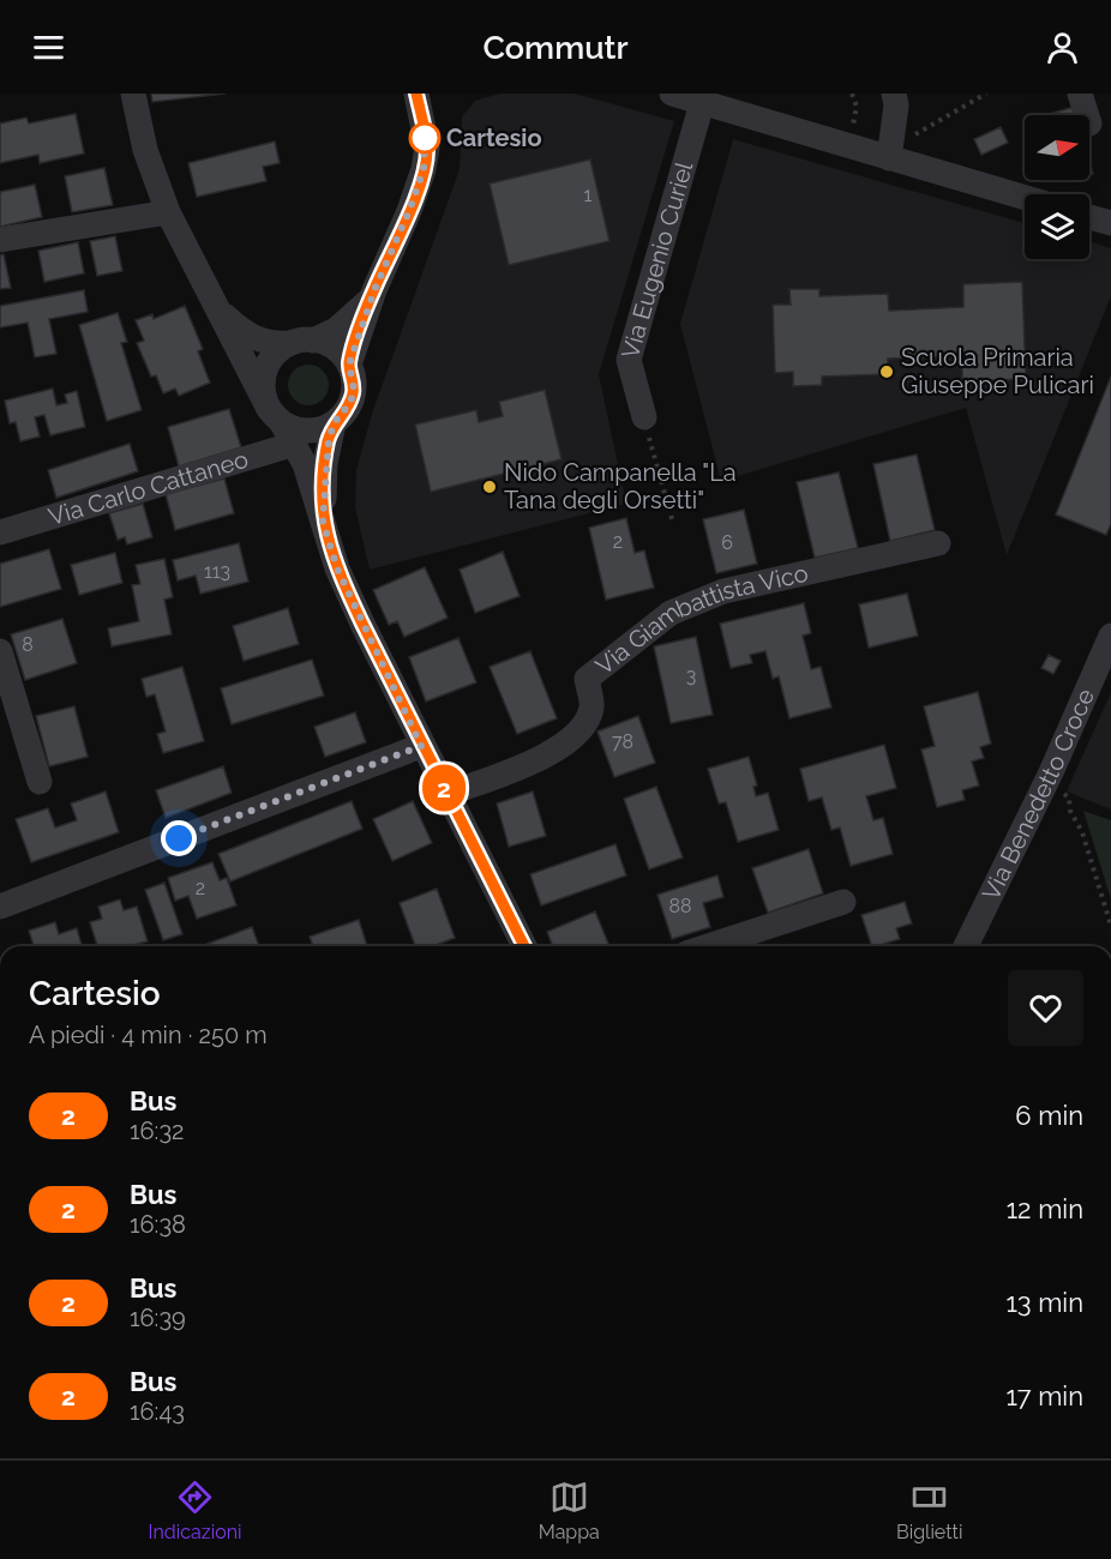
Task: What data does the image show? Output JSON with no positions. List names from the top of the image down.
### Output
{
  "streets": {
    "street": [
      "Via Eugenio Curiel",
      "Via Carlo Cattaneo",
      "Via Giambattista Vico",
      "Via Benedetto Croce"
    ]
  },
  "places": ["Cartesio", "Scuola Primaria Giuseppe Pulicari", "Nido Campanella \"La Tana degli Orsetti\""],
  "lines": ["bus line 2"],
  "house_numbers": [
    "1",
    "2",
    "6",
    "113",
    "8",
    "3",
    "78",
    "2",
    "88"
  ],
  "north": "right",
  "page": {
    "header": "Commutr",
    "on_map": "2",
    "heading": ["Cartesio", "A piedi · 4 min · 250 m"],
    "list": [
      {
        "mark": "2",
        "name": "Bus",
        "note": "16:32",
        "value": "6 min"
      },
      {
        "mark": "2",
        "name": "Bus",
        "note": "16:38",
        "value": "12 min"
      },
      {
        "mark": "2",
        "name": "Bus",
        "note": "16:39",
        "value": "13 min"
      },
      {
        "mark": "2",
        "name": "Bus",
        "note": "16:43",
        "value": "17 min"
      }
    ],
    "tabs": ["Indicazioni", "Mappa", "Biglietti"]
  }
}
